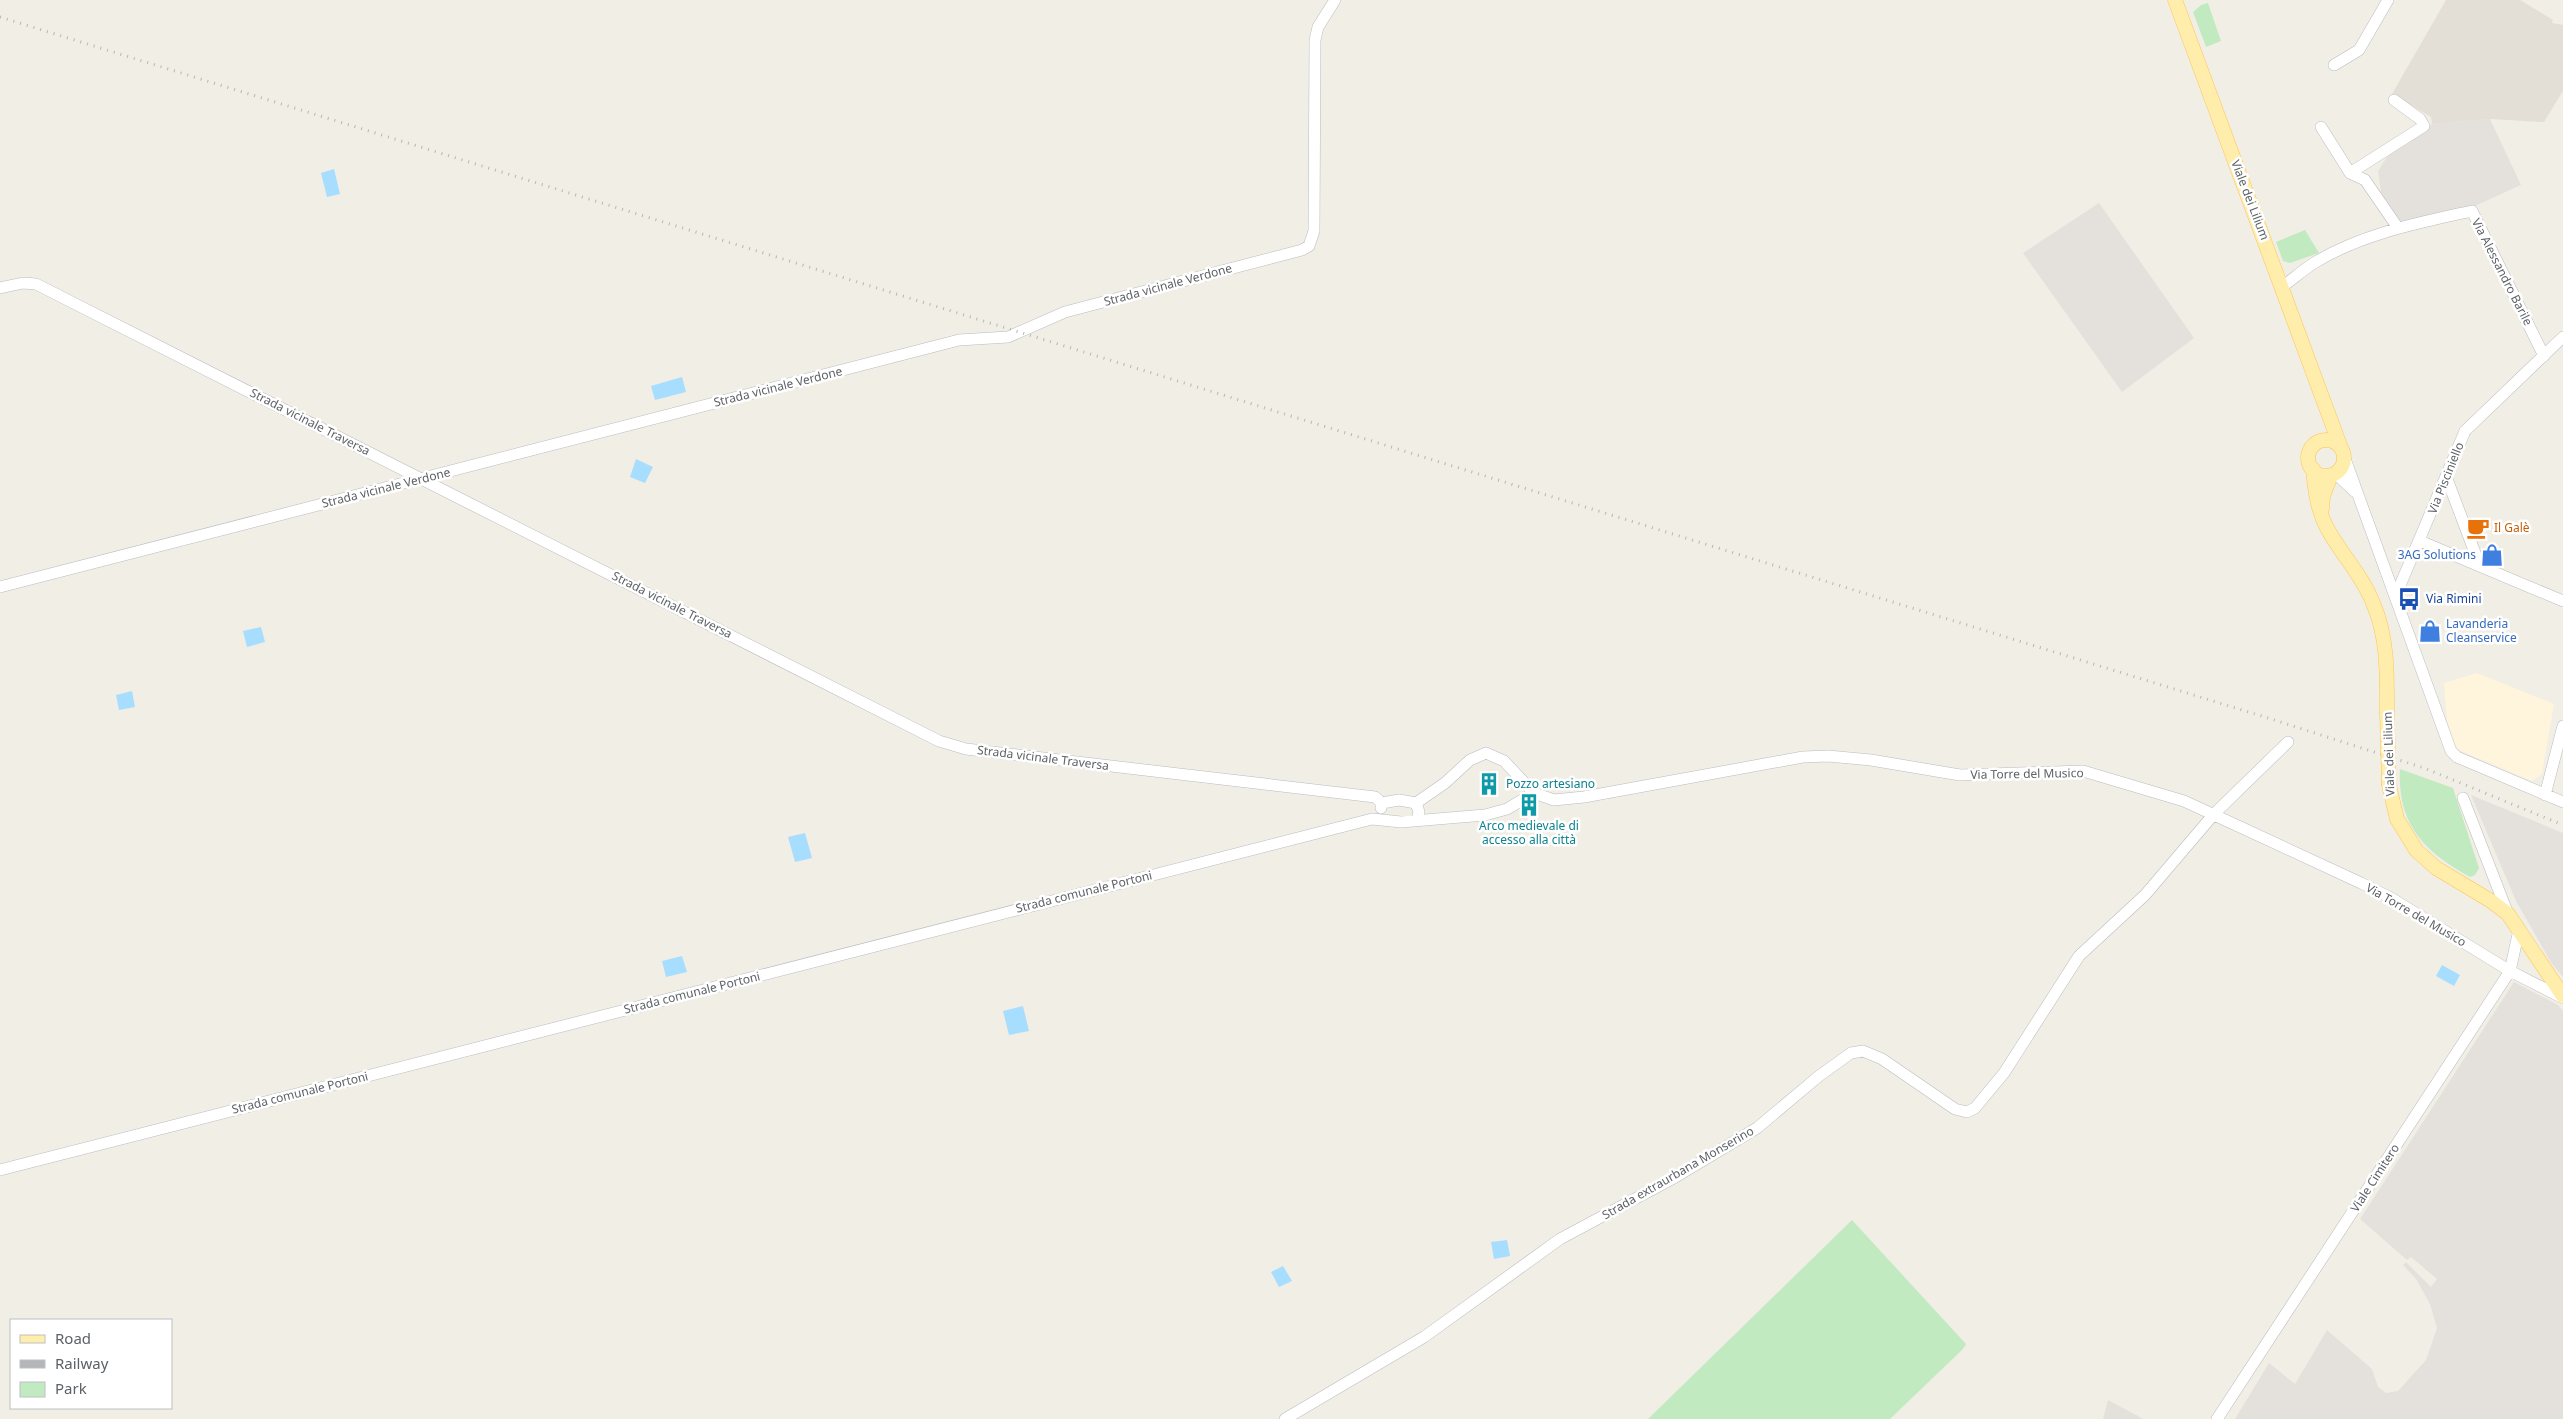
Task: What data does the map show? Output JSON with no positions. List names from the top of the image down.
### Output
{
  "streets": {
    "main road": ["Viale dei Lilium"],
    "street": [
      "Via Alessandro Barile",
      "Strada vicinale Verdone",
      "Strada vicinale Traversa",
      "Via Pisciniello",
      "Via Torre del Musico",
      "Strada comunale Portoni",
      "Strada extraurbana Monserino",
      "Viale Cimitero"
    ]
  },
  "crossings": [
    ["Viale dei Lilium", "Via Alessandro Barile"],
    ["Viale dei Lilium", "Via Torre del Musico"],
    ["Viale dei Lilium", "Viale Cimitero"],
    ["Via Alessandro Barile", "Via Pisciniello"],
    ["Strada vicinale Verdone", "Strada vicinale Traversa"],
    ["Via Torre del Musico", "Strada comunale Portoni"],
    ["Via Torre del Musico", "Strada extraurbana Monserino"],
    ["Via Torre del Musico", "Viale Cimitero"]
  ],
  "places": {
    "cafe": ["Il Galè"],
    "shop": ["3AG Solutions", "Lavanderia Cleanservice"],
    "bus stop": ["Via Rimini"],
    "building": ["Pozzo artesiano", "Arco medievale di accesso alla città"]
  },
  "legend": ["Road", "Railway", "Park"]
}
